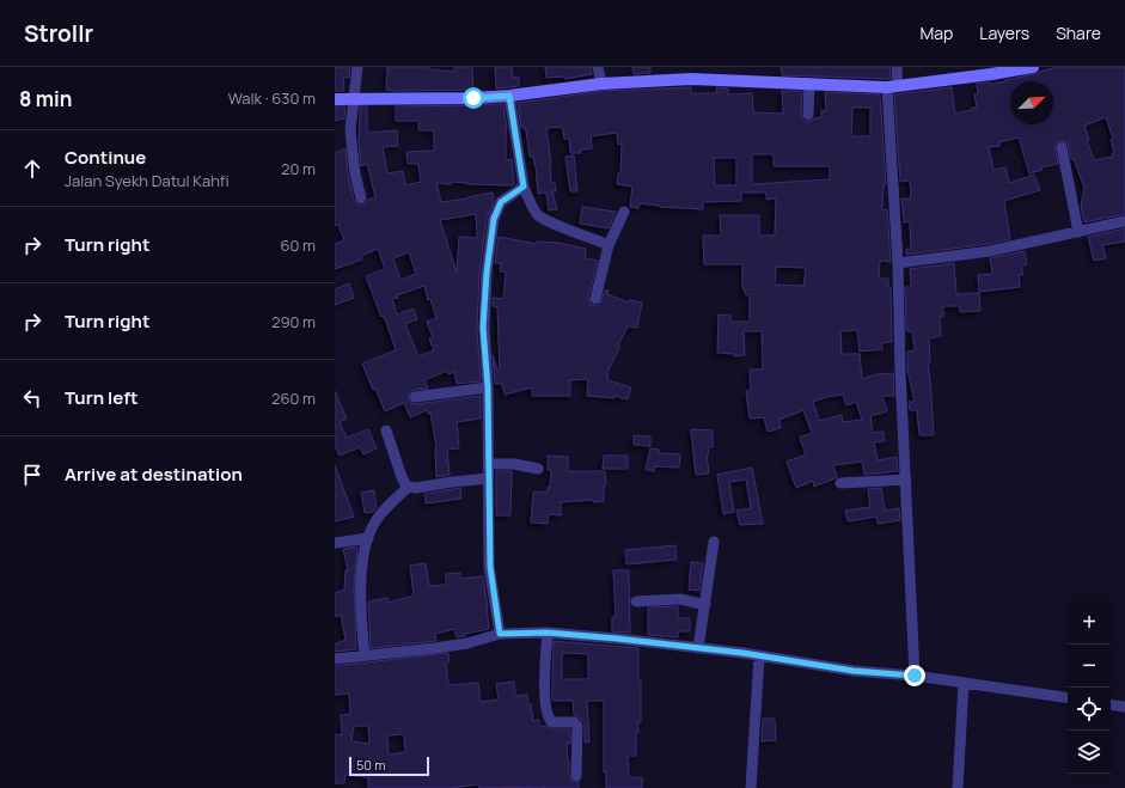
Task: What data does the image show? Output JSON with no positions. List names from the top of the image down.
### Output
{
  "scale_bar": "50 m",
  "north": "top right",
  "page": {
    "header": "Strollr",
    "nav": ["Map", "Layers", "Share"],
    "heading": ["8 min", "Walk · 630 m"],
    "list": [
      ["Continue", "Jalan Syekh Datul Kahfi", "20 m"],
      ["Turn right", "60 m"],
      ["Turn right", "290 m"],
      ["Turn left", "260 m"],
      "Arrive at destination"
    ],
    "map_buttons": ["+", "−"],
    "scale": "50 m"
  }
}
